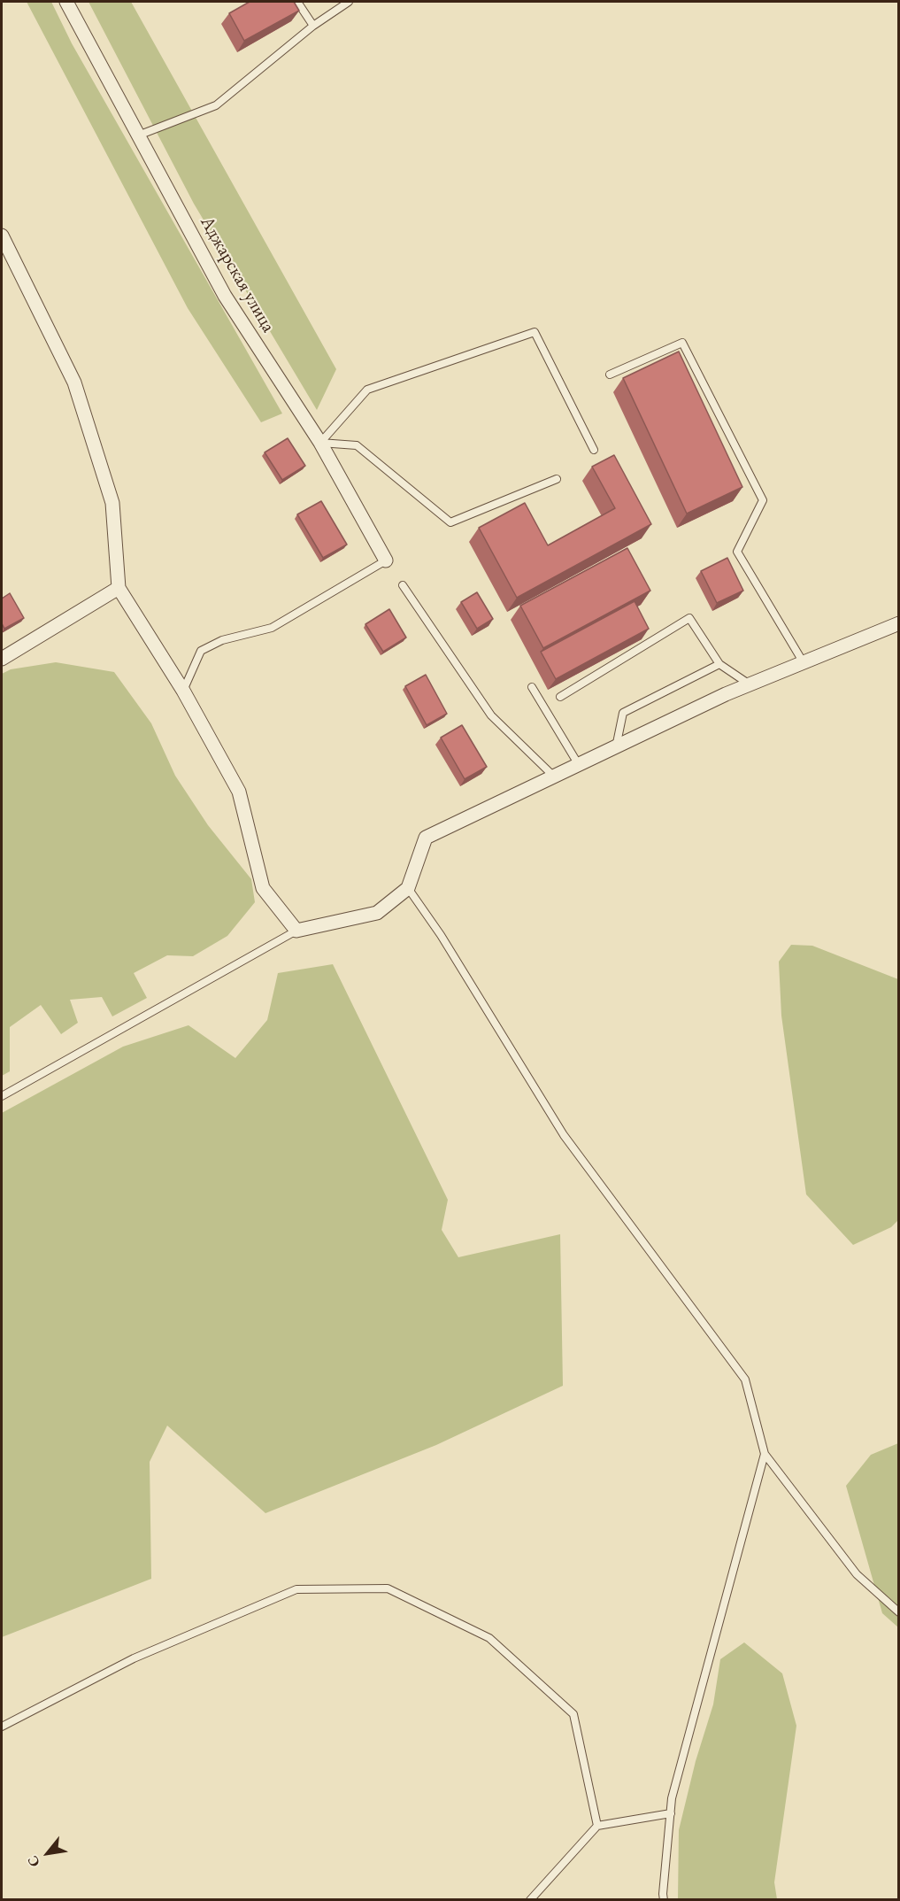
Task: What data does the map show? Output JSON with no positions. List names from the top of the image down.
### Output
{
  "streets": {
    "street": ["Аджарская улица"]
  },
  "north": "bottom left"
}
